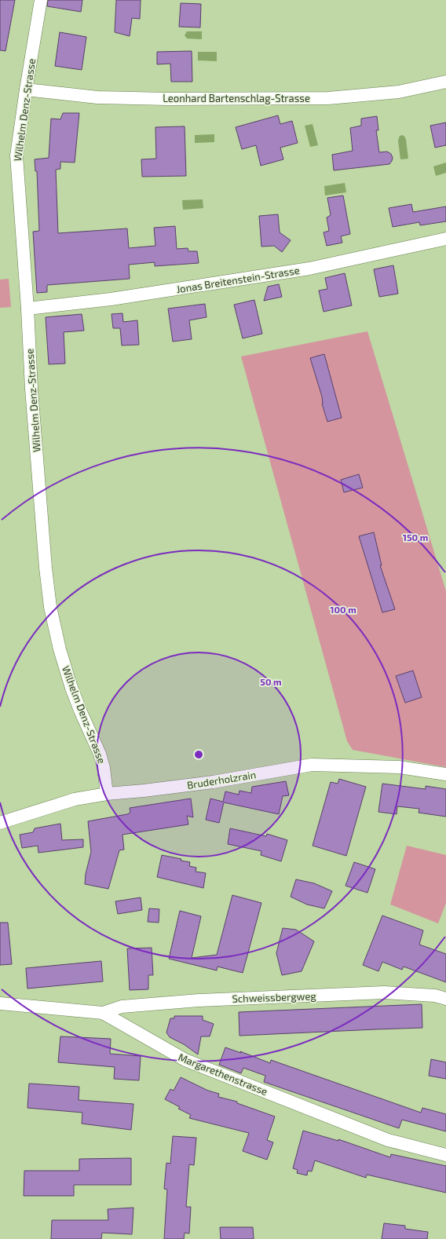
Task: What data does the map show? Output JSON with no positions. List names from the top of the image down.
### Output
{
  "streets": {
    "street": [
      "Leonhard Bartenschlag-Strasse",
      "Wilhelm Denz-Strasse",
      "Jonas Breitenstein-Strasse",
      "Bruderholzrain",
      "Schweissbergweg",
      "Margarethenstrasse"
    ]
  },
  "crossings": [
    ["Leonhard Bartenschlag-Strasse", "Wilhelm Denz-Strasse"],
    ["Wilhelm Denz-Strasse", "Jonas Breitenstein-Strasse"],
    ["Wilhelm Denz-Strasse", "Bruderholzrain"],
    ["Schweissbergweg", "Margarethenstrasse"]
  ],
  "rings": ["150 m", "100 m", "50 m"]
}
